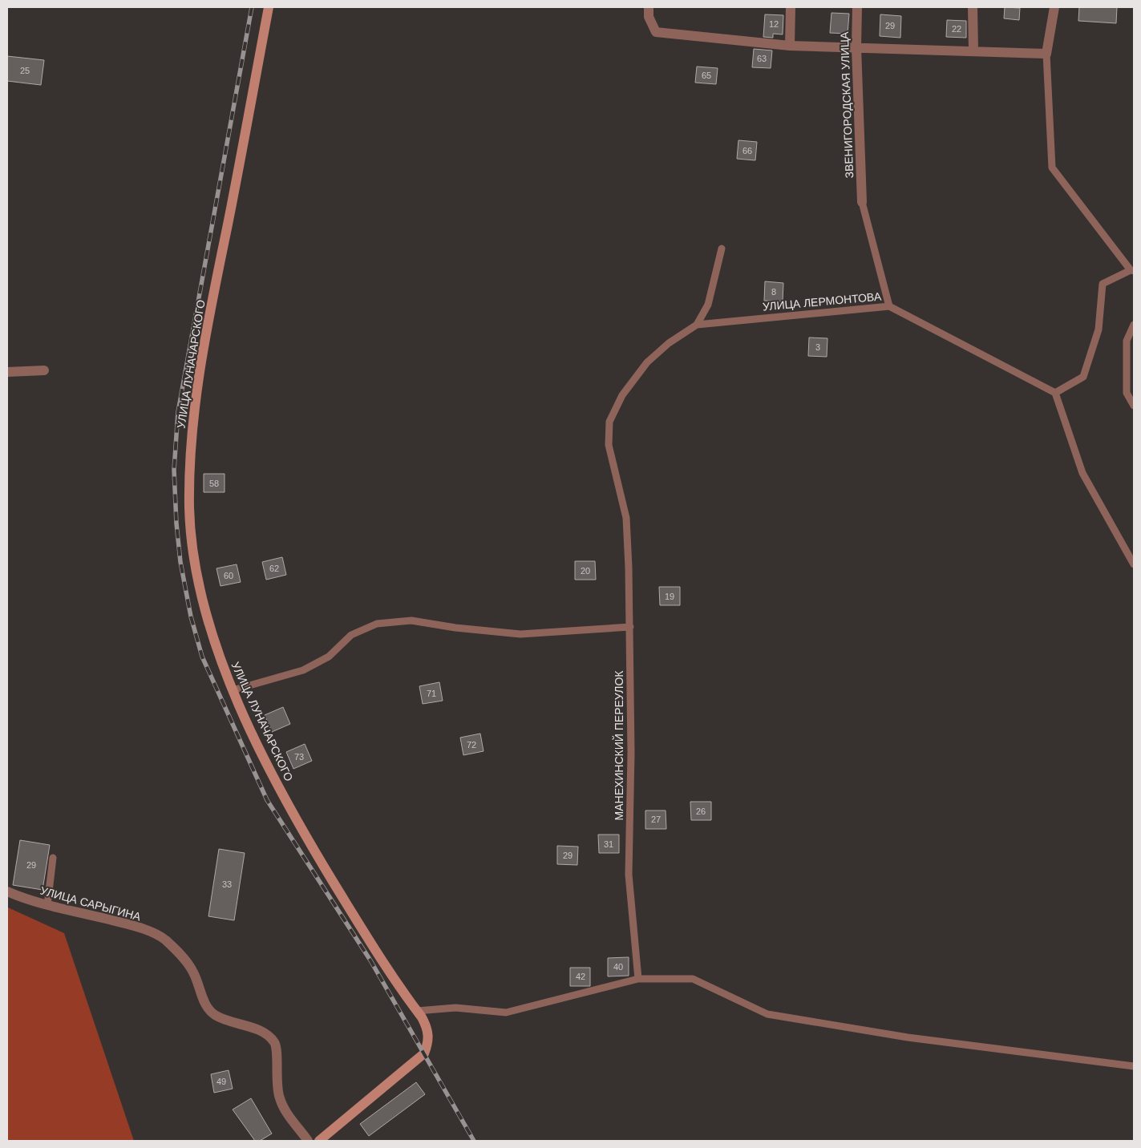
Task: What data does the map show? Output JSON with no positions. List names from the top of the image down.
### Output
{
  "streets": {
    "main road": ["УЛИЦА ЛУНАЧАРСКОГО"],
    "street": ["ЗВЕНИГОРОДСКАЯ УЛИЦА", "УЛИЦА САРЫГИНА"],
    "lane": ["УЛИЦА ЛЕРМОНТОВА", "МАНЕХИНСКИЙ ПЕРЕУЛОК"]
  },
  "crossings": [
    ["ЗВЕНИГОРОДСКАЯ УЛИЦА", "УЛИЦА ЛЕРМОНТОВА"],
    ["УЛИЦА ЛЕРМОНТОВА", "МАНЕХИНСКИЙ ПЕРЕУЛОК"]
  ],
  "house_numbers": [
    "12",
    "29",
    "22",
    "63",
    "25",
    "65",
    "66",
    "8",
    "3",
    "58",
    "62",
    "20",
    "60",
    "19",
    "71",
    "72",
    "73",
    "26",
    "27",
    "31",
    "29",
    "29",
    "33",
    "40",
    "42",
    "49"
  ]
}
